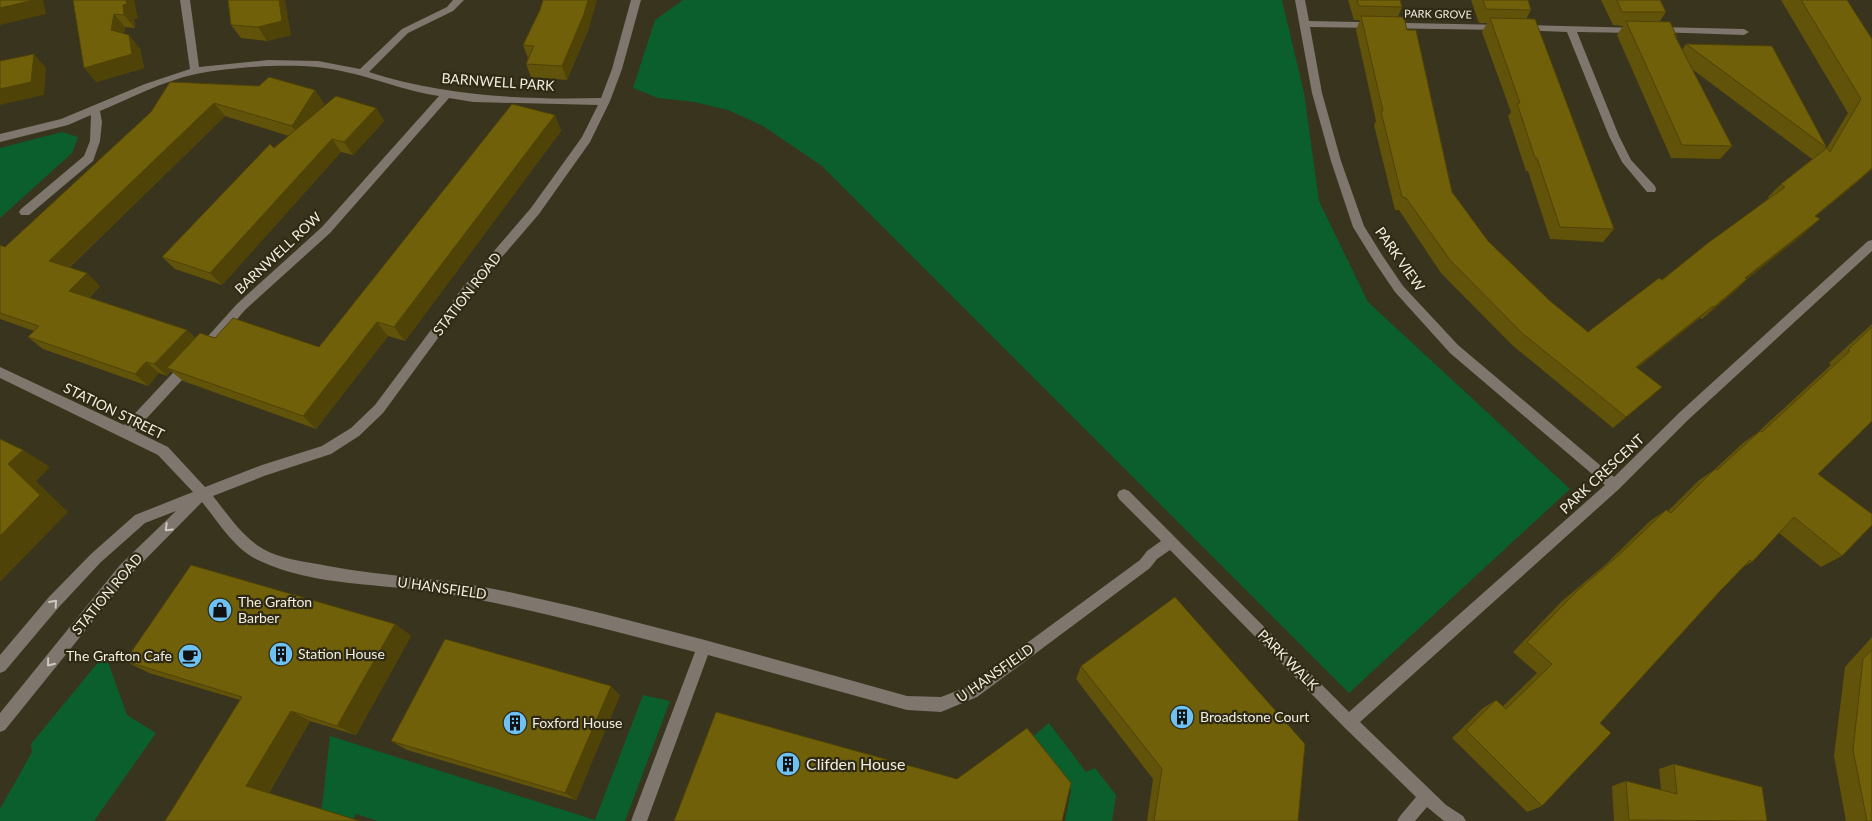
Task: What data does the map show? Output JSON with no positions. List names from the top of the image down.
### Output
{
  "streets": {
    "street": [
      "PARK GROVE",
      "BARNWELL PARK",
      "BARNWELL ROW",
      "PARK VIEW",
      "STATION ROAD",
      "STATION STREET",
      "PARK CRESCENT",
      "U HANSFIELD",
      "PARK WALK"
    ]
  },
  "crossings": [
    ["PARK GROVE", "PARK VIEW"],
    ["BARNWELL PARK", "BARNWELL ROW"],
    ["BARNWELL PARK", "STATION ROAD"],
    ["BARNWELL ROW", "STATION STREET"],
    ["PARK VIEW", "PARK CRESCENT"],
    ["STATION ROAD", "STATION STREET"],
    ["STATION ROAD", "U HANSFIELD"],
    ["STATION STREET", "U HANSFIELD"],
    ["PARK CRESCENT", "PARK WALK"],
    ["U HANSFIELD", "PARK WALK"]
  ],
  "places": {
    "shop": ["The Grafton Barber"],
    "building": [
      "Station House",
      "Broadstone Court",
      "Foxford House",
      "Clifden House"
    ],
    "cafe": ["The Grafton Cafe"]
  }
}
